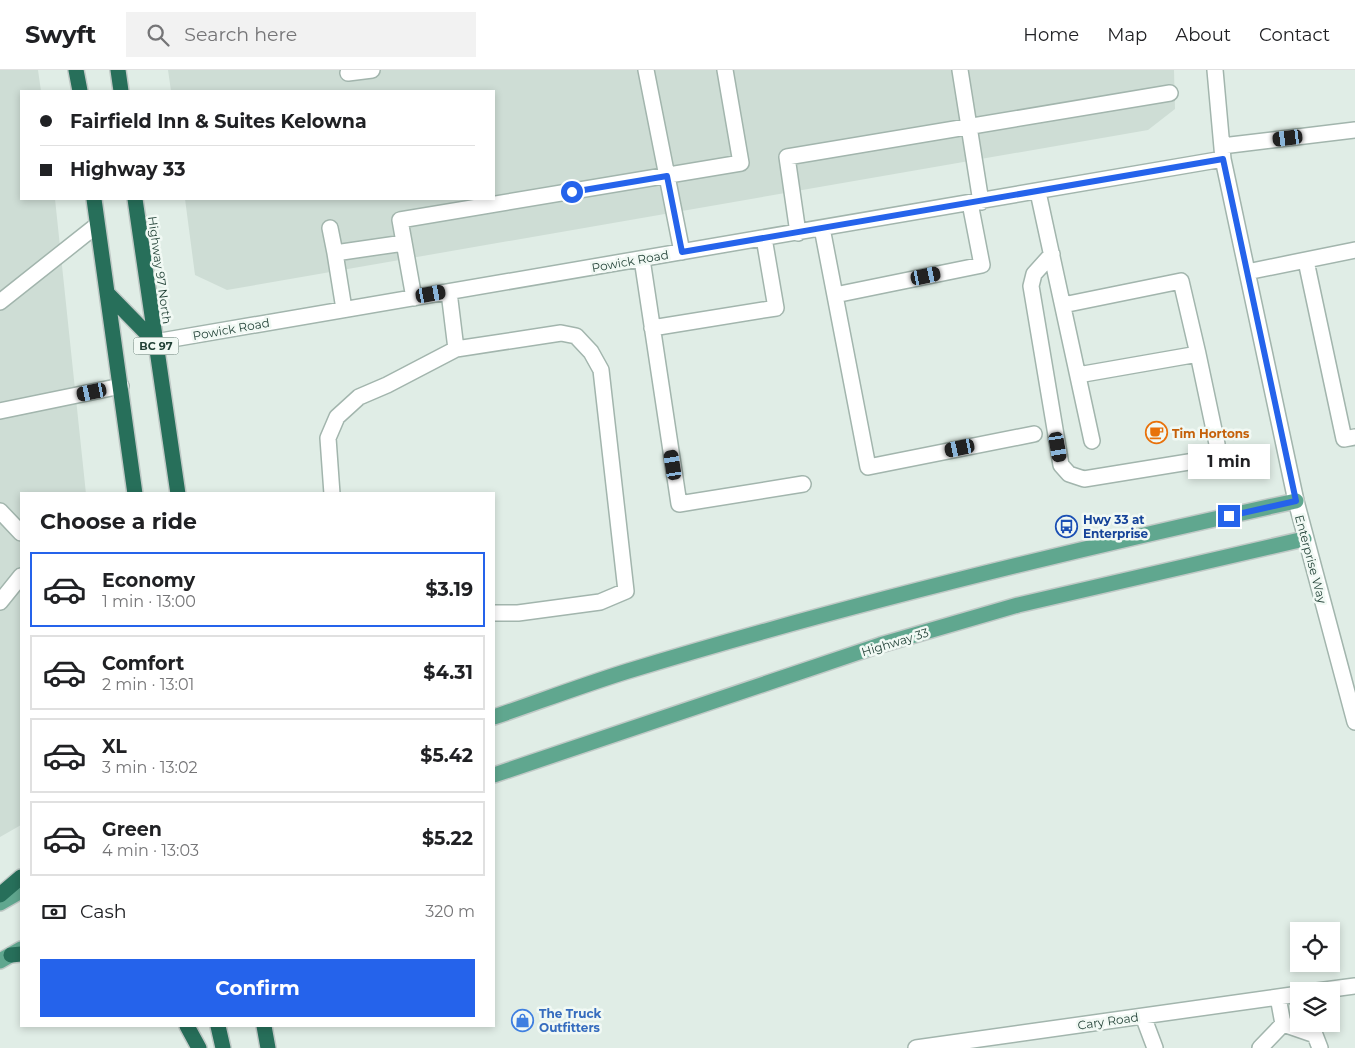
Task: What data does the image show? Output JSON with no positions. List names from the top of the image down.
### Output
{
  "streets": {
    "highway": ["Highway 97 North", "BC 97"],
    "main road": ["Highway 33"],
    "street": ["Powick Road", "Enterprise Way", "Cary Road"]
  },
  "crossings": [
    ["Powick Road", "Highway 97 North"],
    ["Powick Road", "Enterprise Way"],
    ["Enterprise Way", "Highway 33"]
  ],
  "places": {
    "cafe": ["Tim Hortons"],
    "bus stop": ["Hwy 33 at Enterprise"],
    "shop": ["The Truck Outfitters"]
  },
  "page": {
    "header": "Swyft",
    "search": "Search here",
    "nav": [
      "Home",
      "Map",
      "About",
      "Contact"
    ],
    "banner": ["Fairfield Inn & Suites Kelowna", "Highway 33"],
    "bubble": "1 min",
    "heading": "Choose a ride",
    "list": [
      {
        "name": "Economy",
        "note": "1 min · 13:00",
        "value": "$3.19"
      },
      {
        "name": "Comfort",
        "note": "2 min · 13:01",
        "value": "$4.31"
      },
      {
        "name": "XL",
        "note": "3 min · 13:02",
        "value": "$5.42"
      },
      {
        "name": "Green",
        "note": "4 min · 13:03",
        "value": "$5.22"
      }
    ],
    "pay": ["Cash", "320 m"],
    "buttons": "Confirm"
  }
}
